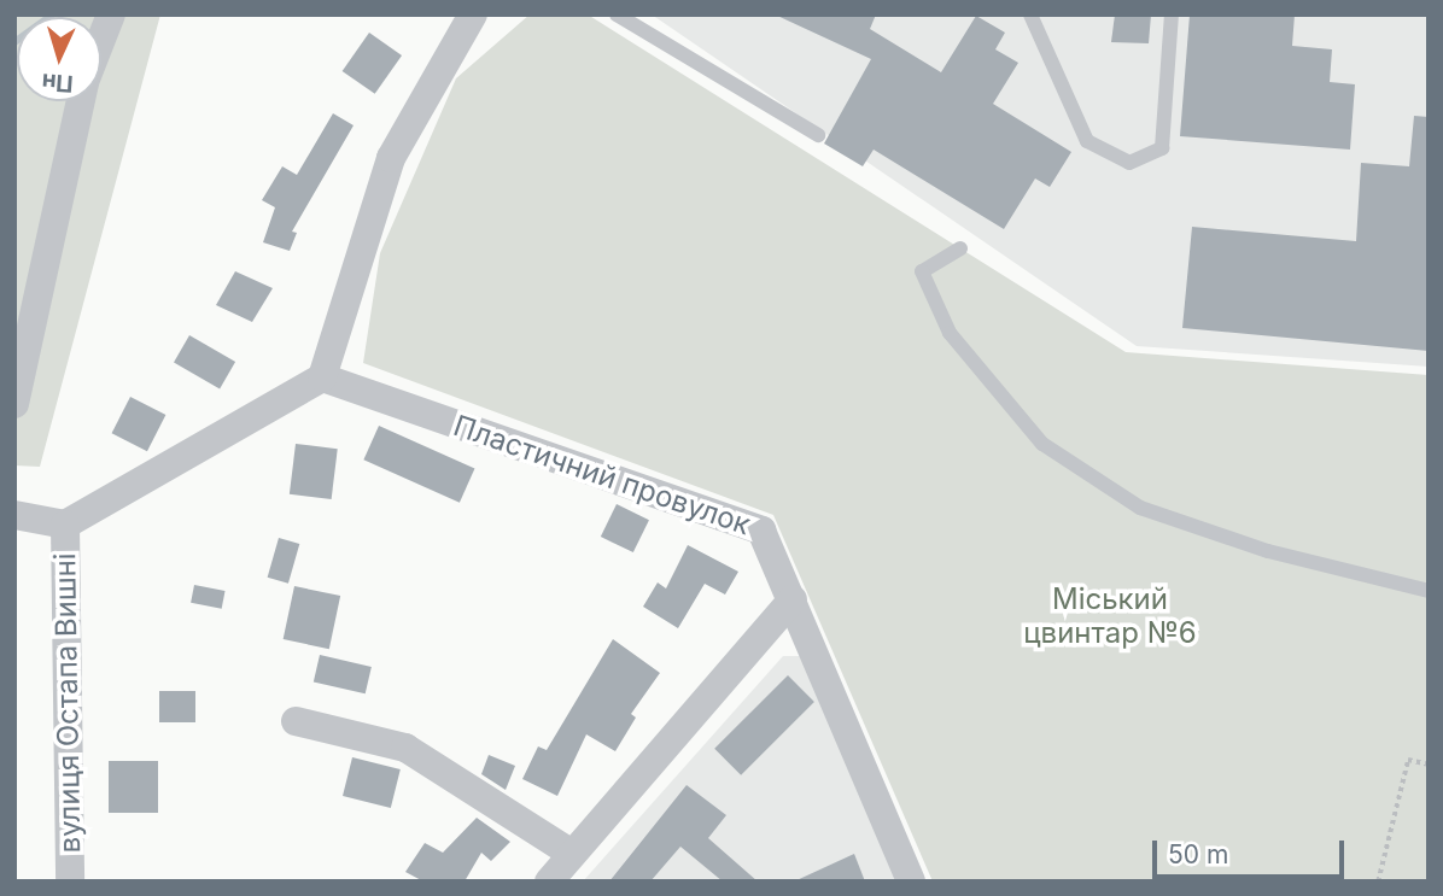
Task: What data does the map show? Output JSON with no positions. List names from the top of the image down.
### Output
{
  "streets": {
    "street": ["Пластичний провулок", "вулиця Остапа Вишні"]
  },
  "parks": ["Міський цвинтар №6"],
  "scale_bar": "50 m",
  "north": "bottom"
}
